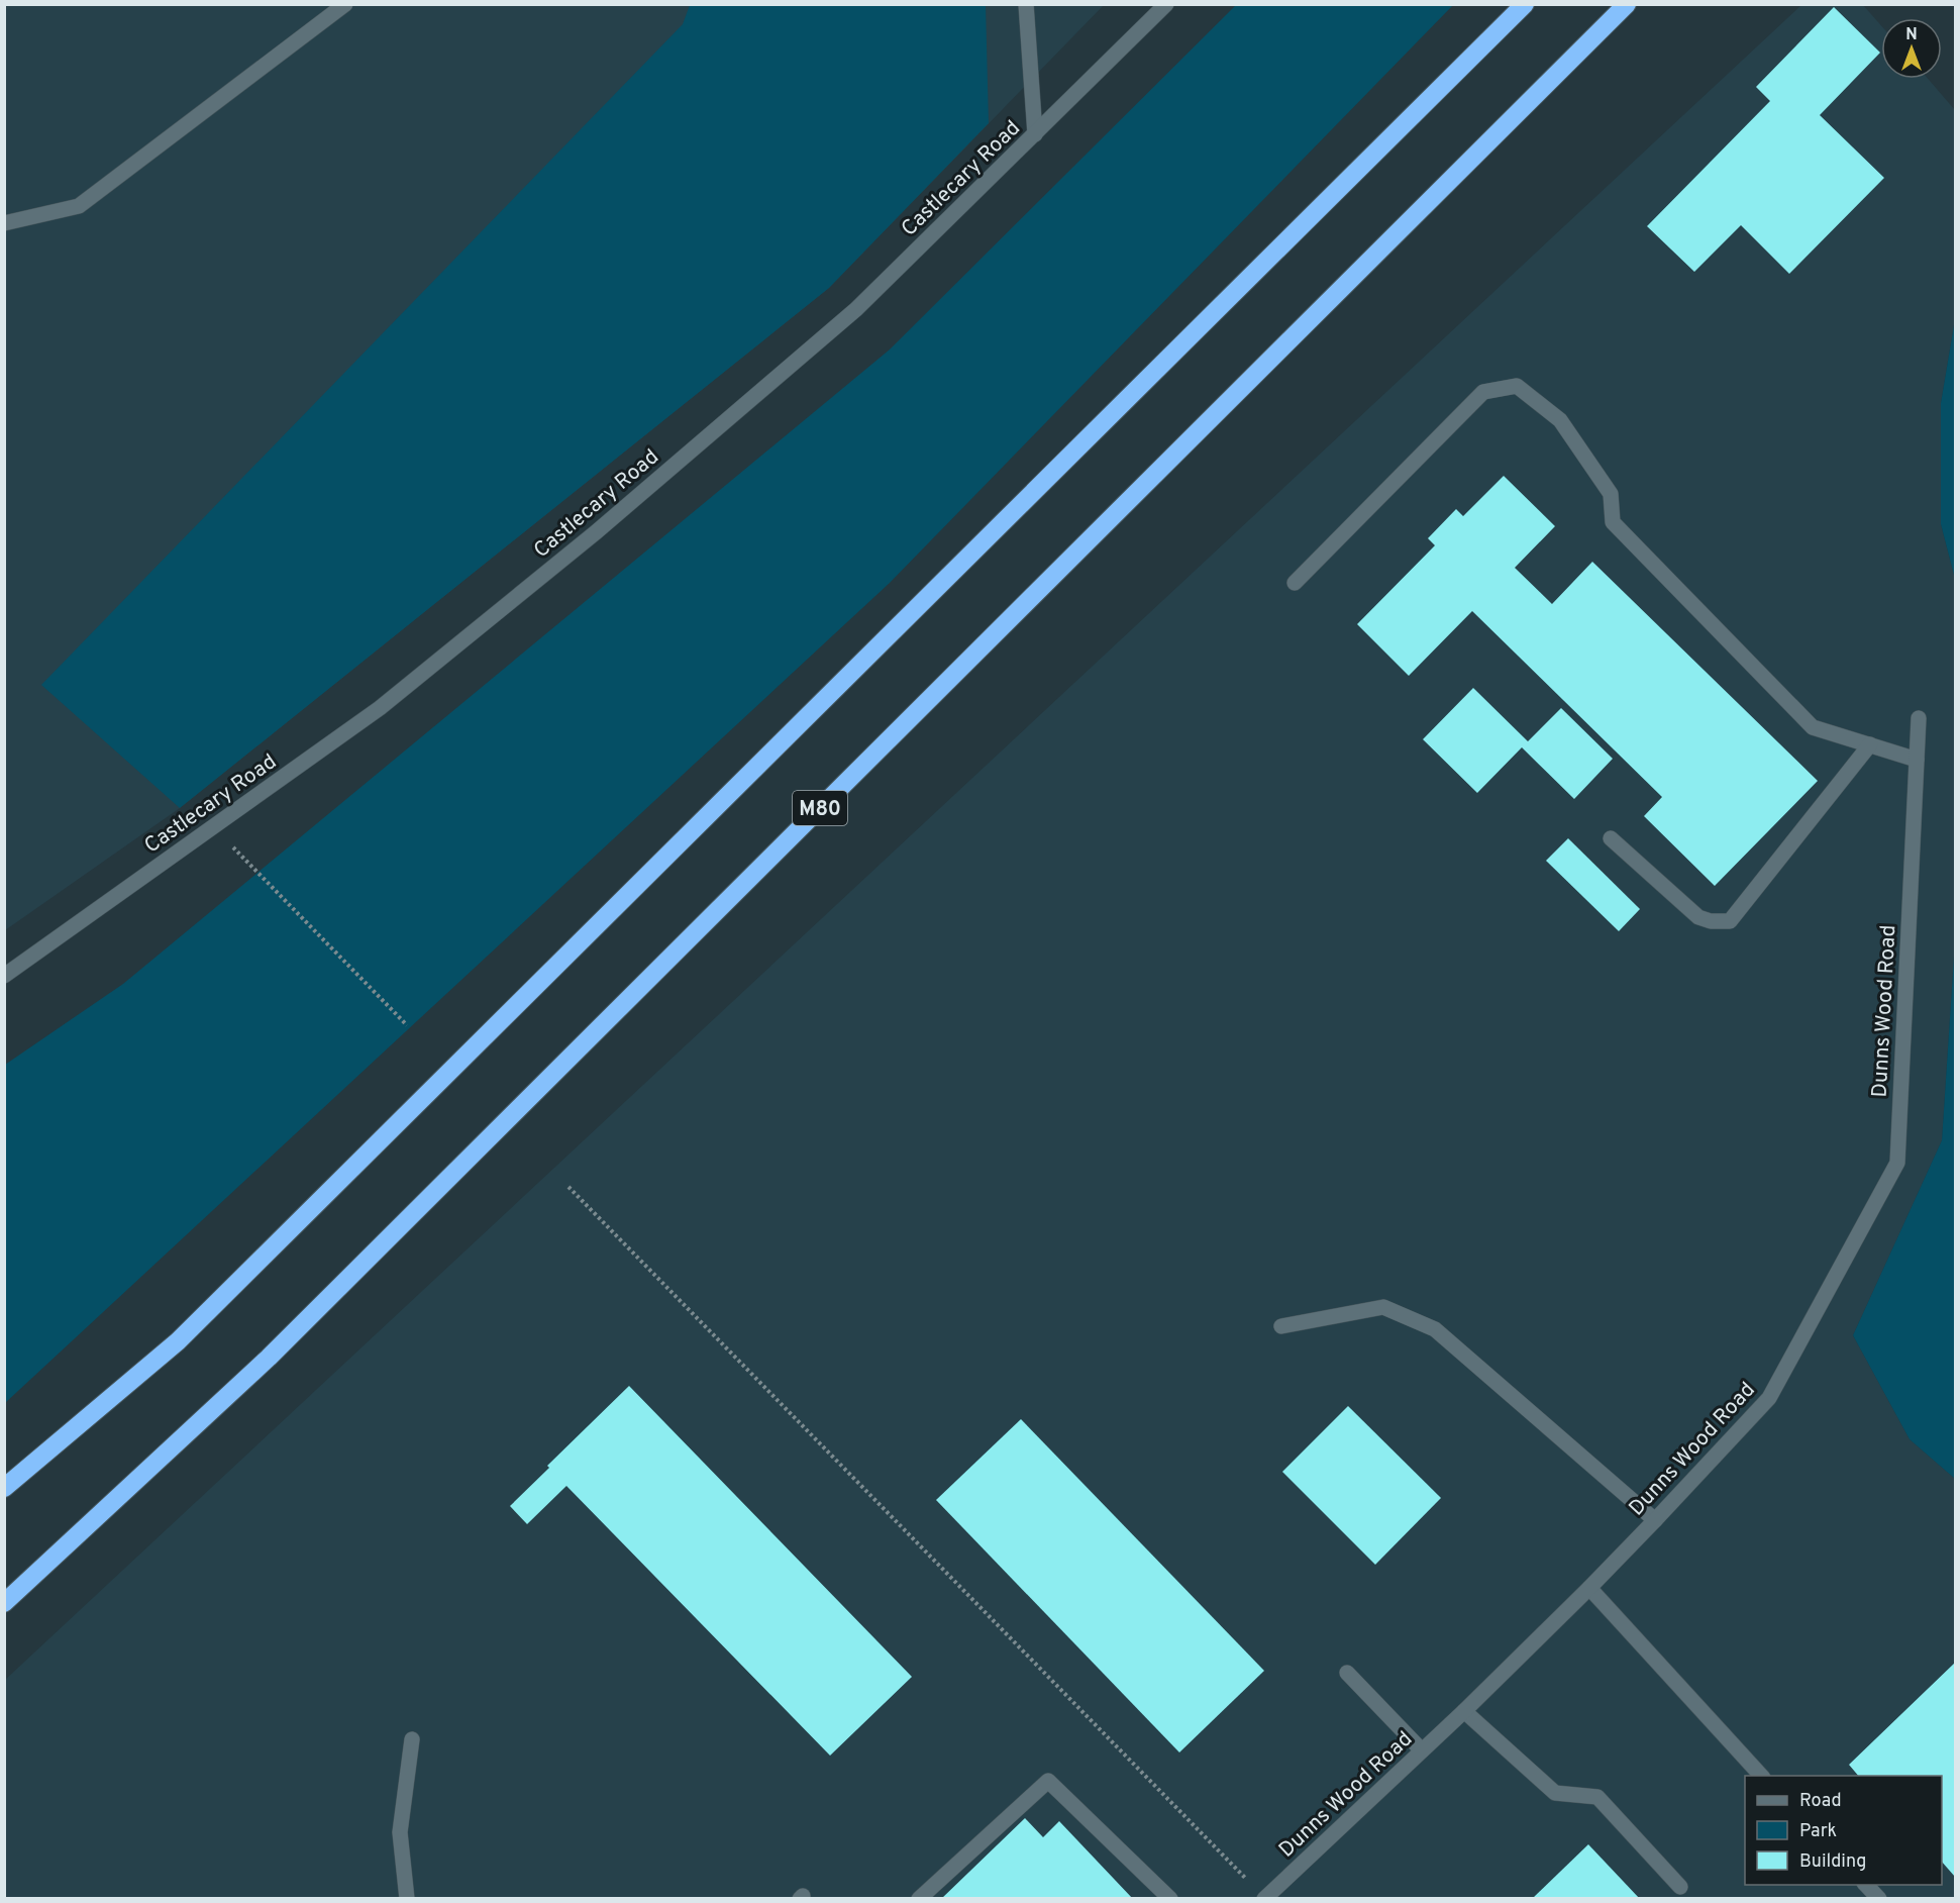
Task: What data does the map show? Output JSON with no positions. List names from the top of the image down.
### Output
{
  "streets": {
    "highway": ["M80"],
    "main road": ["Castlecary Road", "Dunns Wood Road"]
  },
  "legend": ["Road", "Park", "Building"],
  "north": "top"
}
